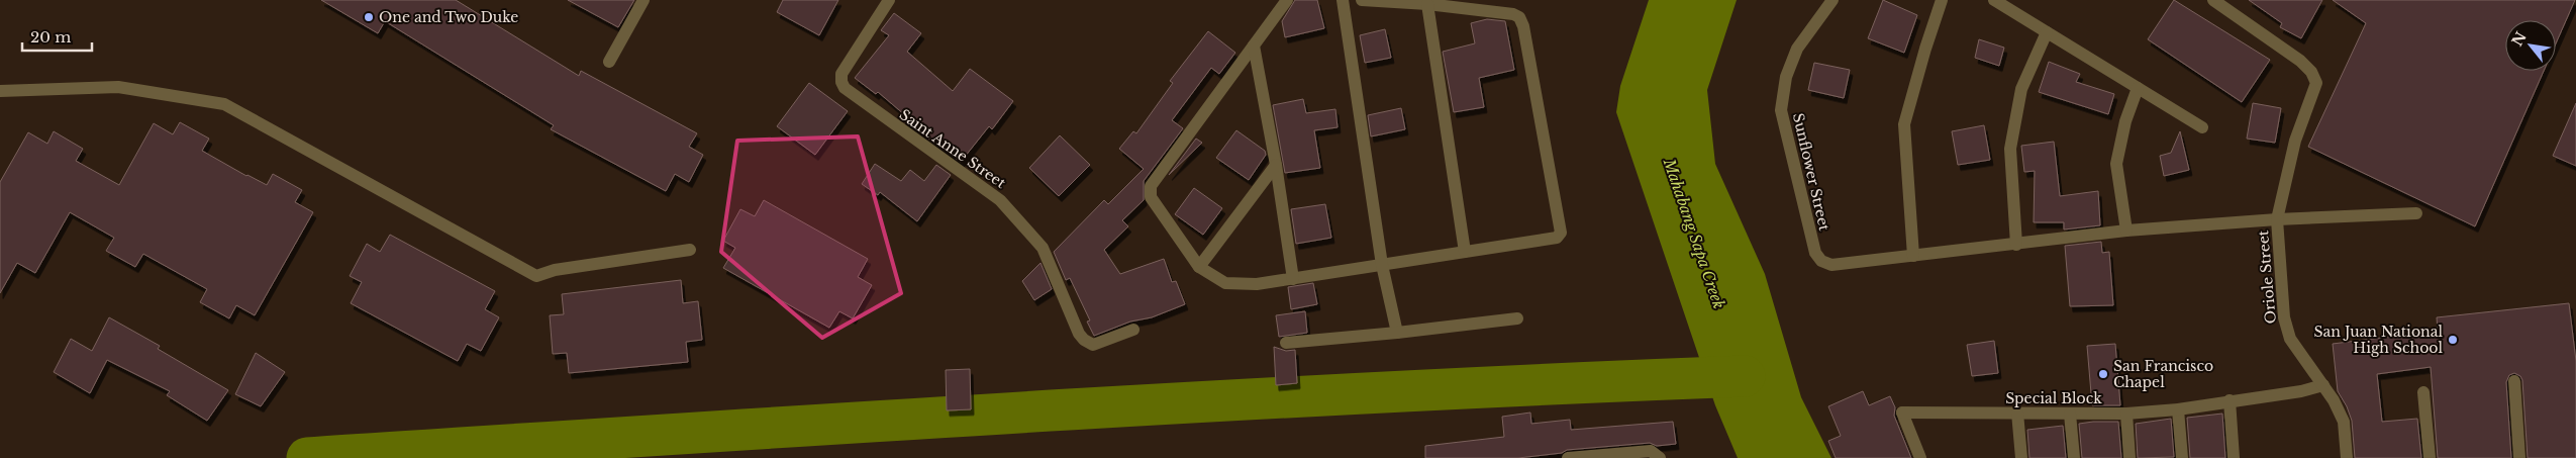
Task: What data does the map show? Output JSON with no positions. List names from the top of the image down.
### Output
{
  "streets": {
    "street": [
      "Saint Anne Street",
      "Sunflower Street",
      "Oriole Street",
      "Special Block"
    ]
  },
  "crossings": [
    ["Oriole Street", "Special Block"]
  ],
  "water": ["Mahabang Sapa Creek"],
  "places": ["One and Two Duke", "San Juan National High School", "San Francisco Chapel"],
  "scale_bar": "20 m",
  "north": "top left"
}
